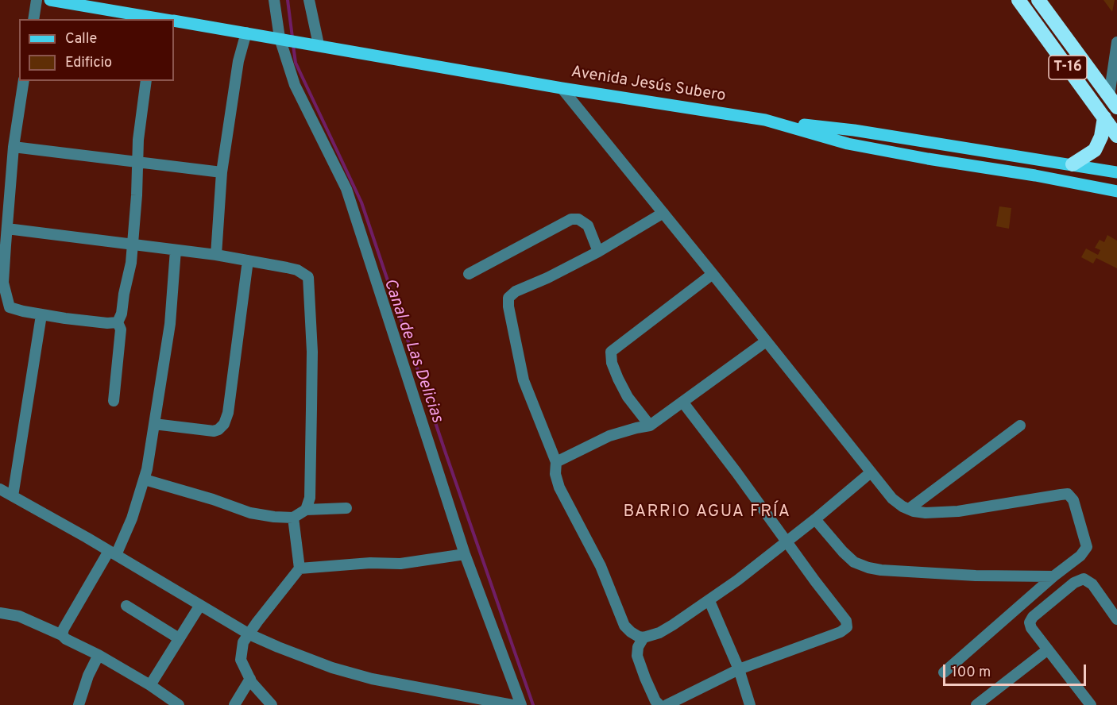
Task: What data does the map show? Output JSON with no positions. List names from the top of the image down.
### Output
{
  "streets": {
    "highway": ["T-16"],
    "main road": ["Avenida Jesús Subero"]
  },
  "districts": ["BARRIO AGUA FRÍA"],
  "water": ["Canal de Las Delicias"],
  "legend": ["Calle", "Edificio"],
  "scale_bar": "100 m"
}
